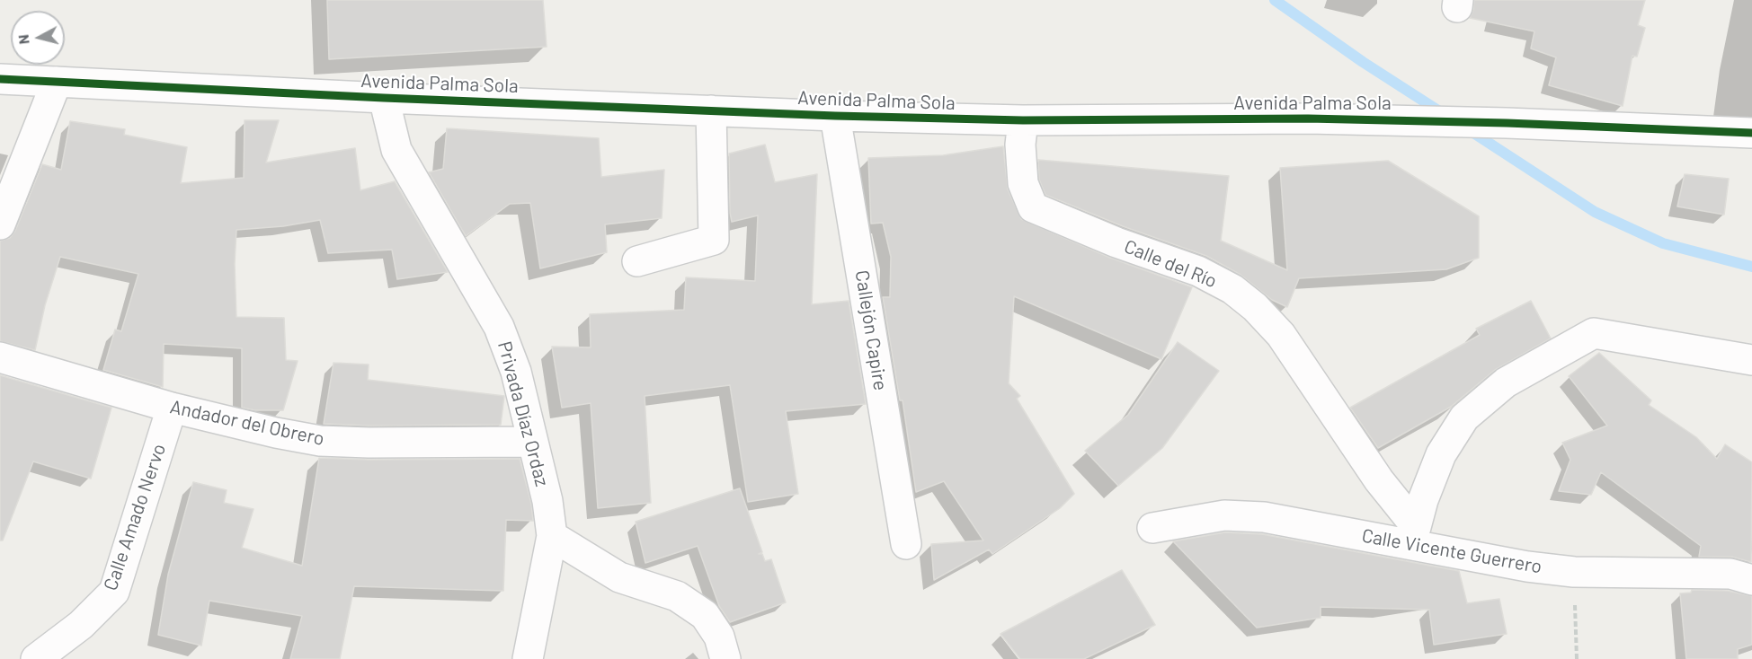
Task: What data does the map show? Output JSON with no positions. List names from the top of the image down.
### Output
{
  "streets": {
    "street": [
      "Avenida Palma Sola",
      "Calle del Río",
      "Callejón Capire",
      "Privada Díaz Ordaz",
      "Andador del Obrero",
      "Calle Amado Nervo",
      "Calle Vicente Guerrero"
    ]
  },
  "crossings": [
    ["Avenida Palma Sola", "Calle del Río"],
    ["Avenida Palma Sola", "Callejón Capire"],
    ["Avenida Palma Sola", "Privada Díaz Ordaz"],
    ["Calle del Río", "Calle Vicente Guerrero"],
    ["Privada Díaz Ordaz", "Andador del Obrero"],
    ["Andador del Obrero", "Calle Amado Nervo"]
  ],
  "north": "left"
}
